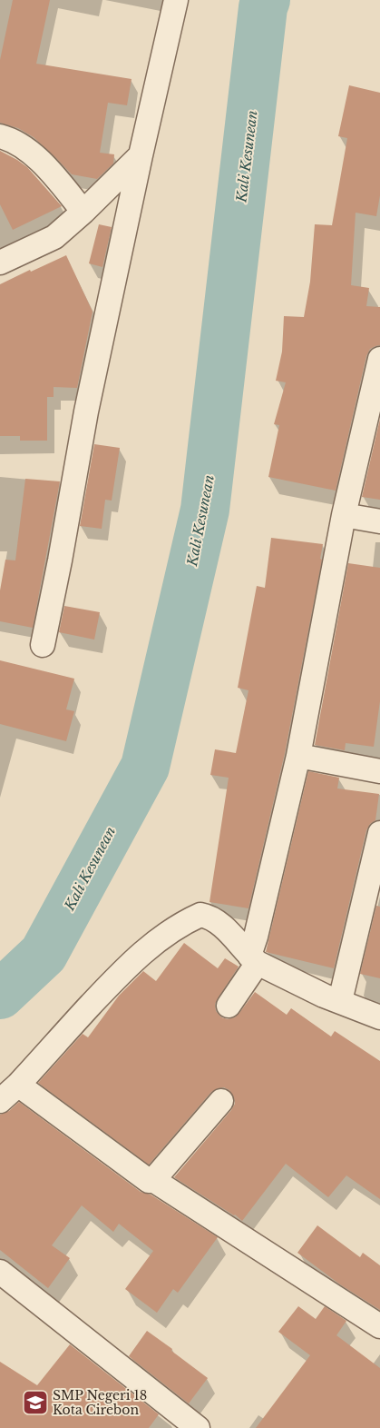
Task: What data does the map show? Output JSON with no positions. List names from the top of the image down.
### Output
{
  "water": ["Kali Kesunean"],
  "places": {
    "school or university": ["SMP Negeri 18 Kota Cirebon"]
  }
}
